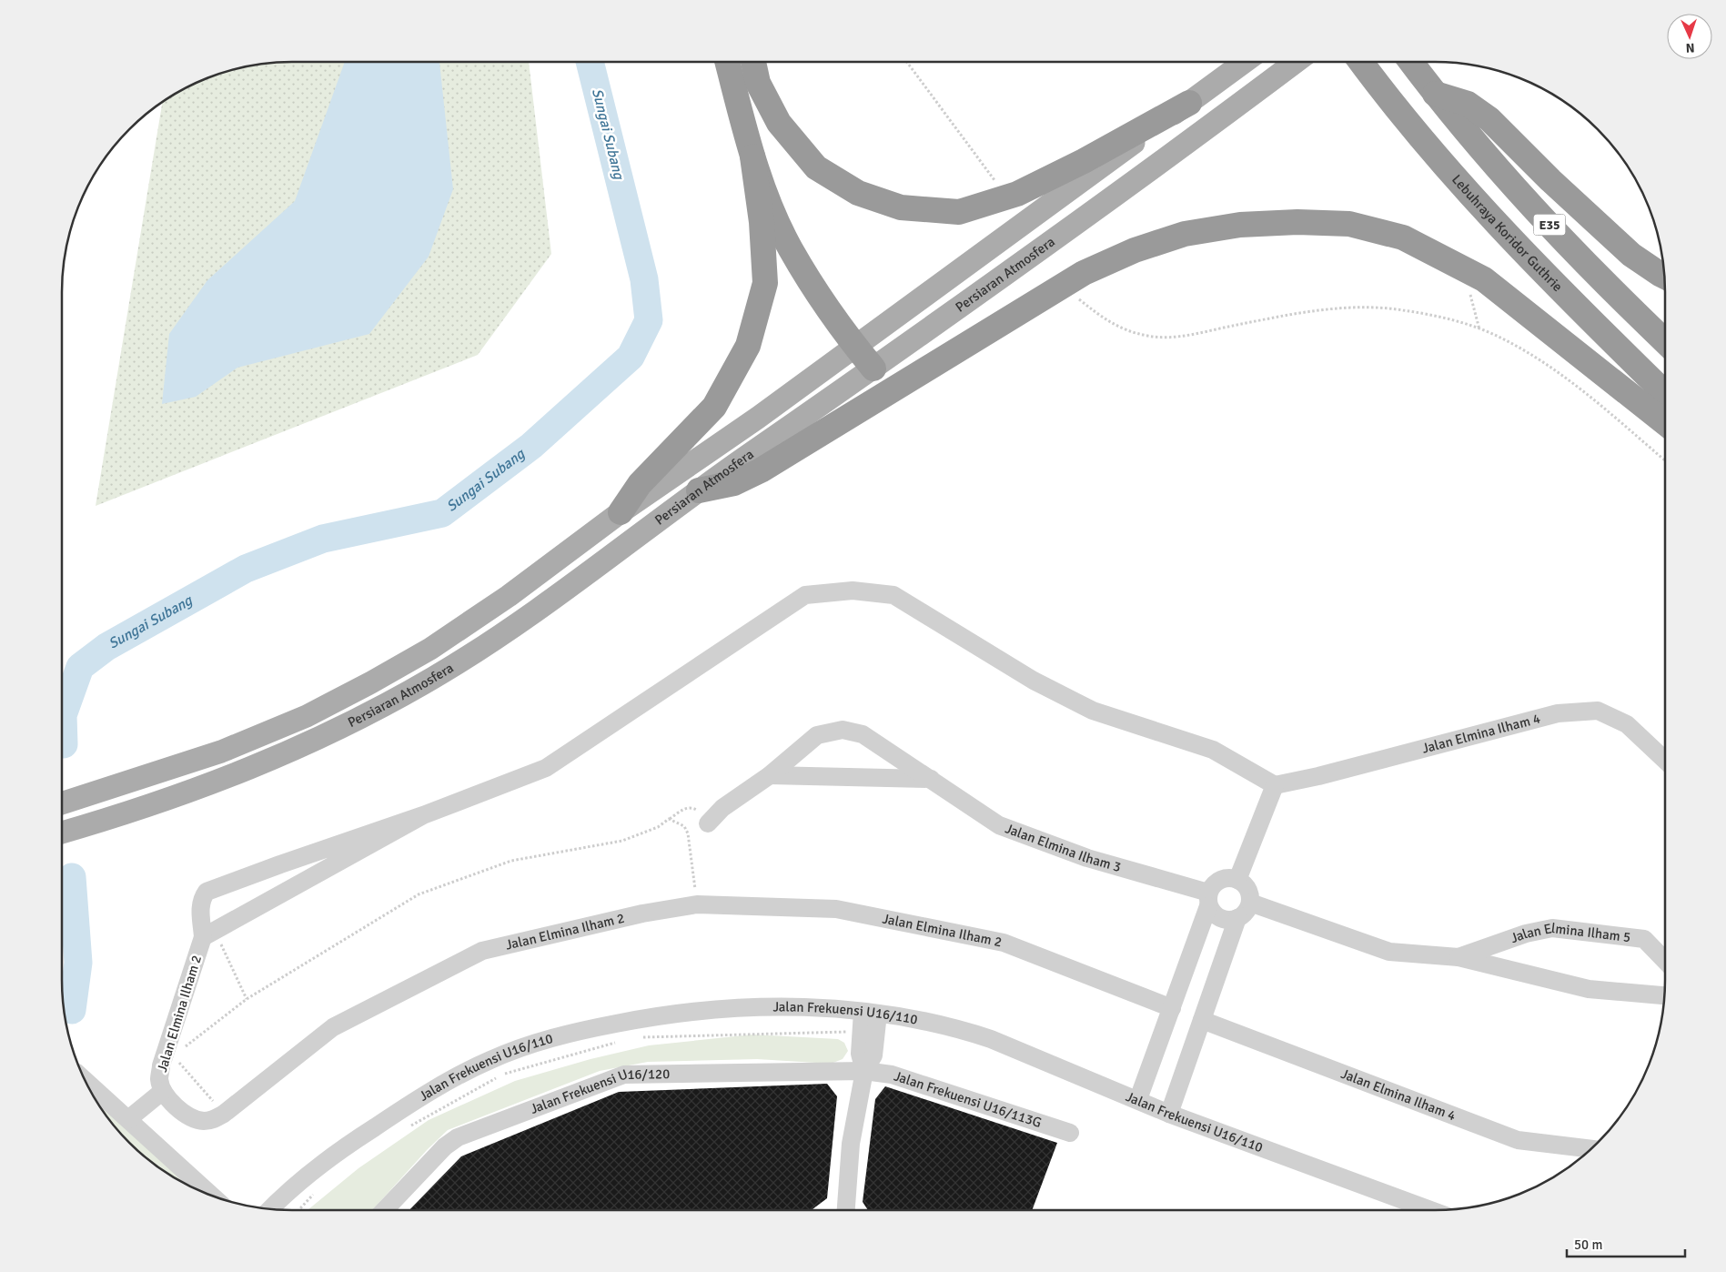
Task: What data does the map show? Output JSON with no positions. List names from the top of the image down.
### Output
{
  "streets": {
    "highway": ["E35", "Lebuhraya Koridor Guthrie"],
    "main road": ["Persiaran Atmosfera"],
    "street": [
      "Jalan Elmina Ilham 4",
      "Jalan Elmina Ilham 3",
      "Jalan Elmina Ilham 2",
      "Jalan Elmina Ilham 5",
      "Jalan Frekuensi U16/110",
      "Jalan Frekuensi U16/120",
      "Jalan Frekuensi U16/113G"
    ]
  },
  "crossings": [
    ["Jalan Elmina Ilham 4", "Jalan Elmina Ilham 2"],
    ["Jalan Elmina Ilham 3", "Jalan Elmina Ilham 5"],
    ["Jalan Frekuensi U16/120", "Jalan Frekuensi U16/113G"]
  ],
  "water": ["Sungai Subang"],
  "scale_bar": "50 m",
  "north": "bottom"
}
